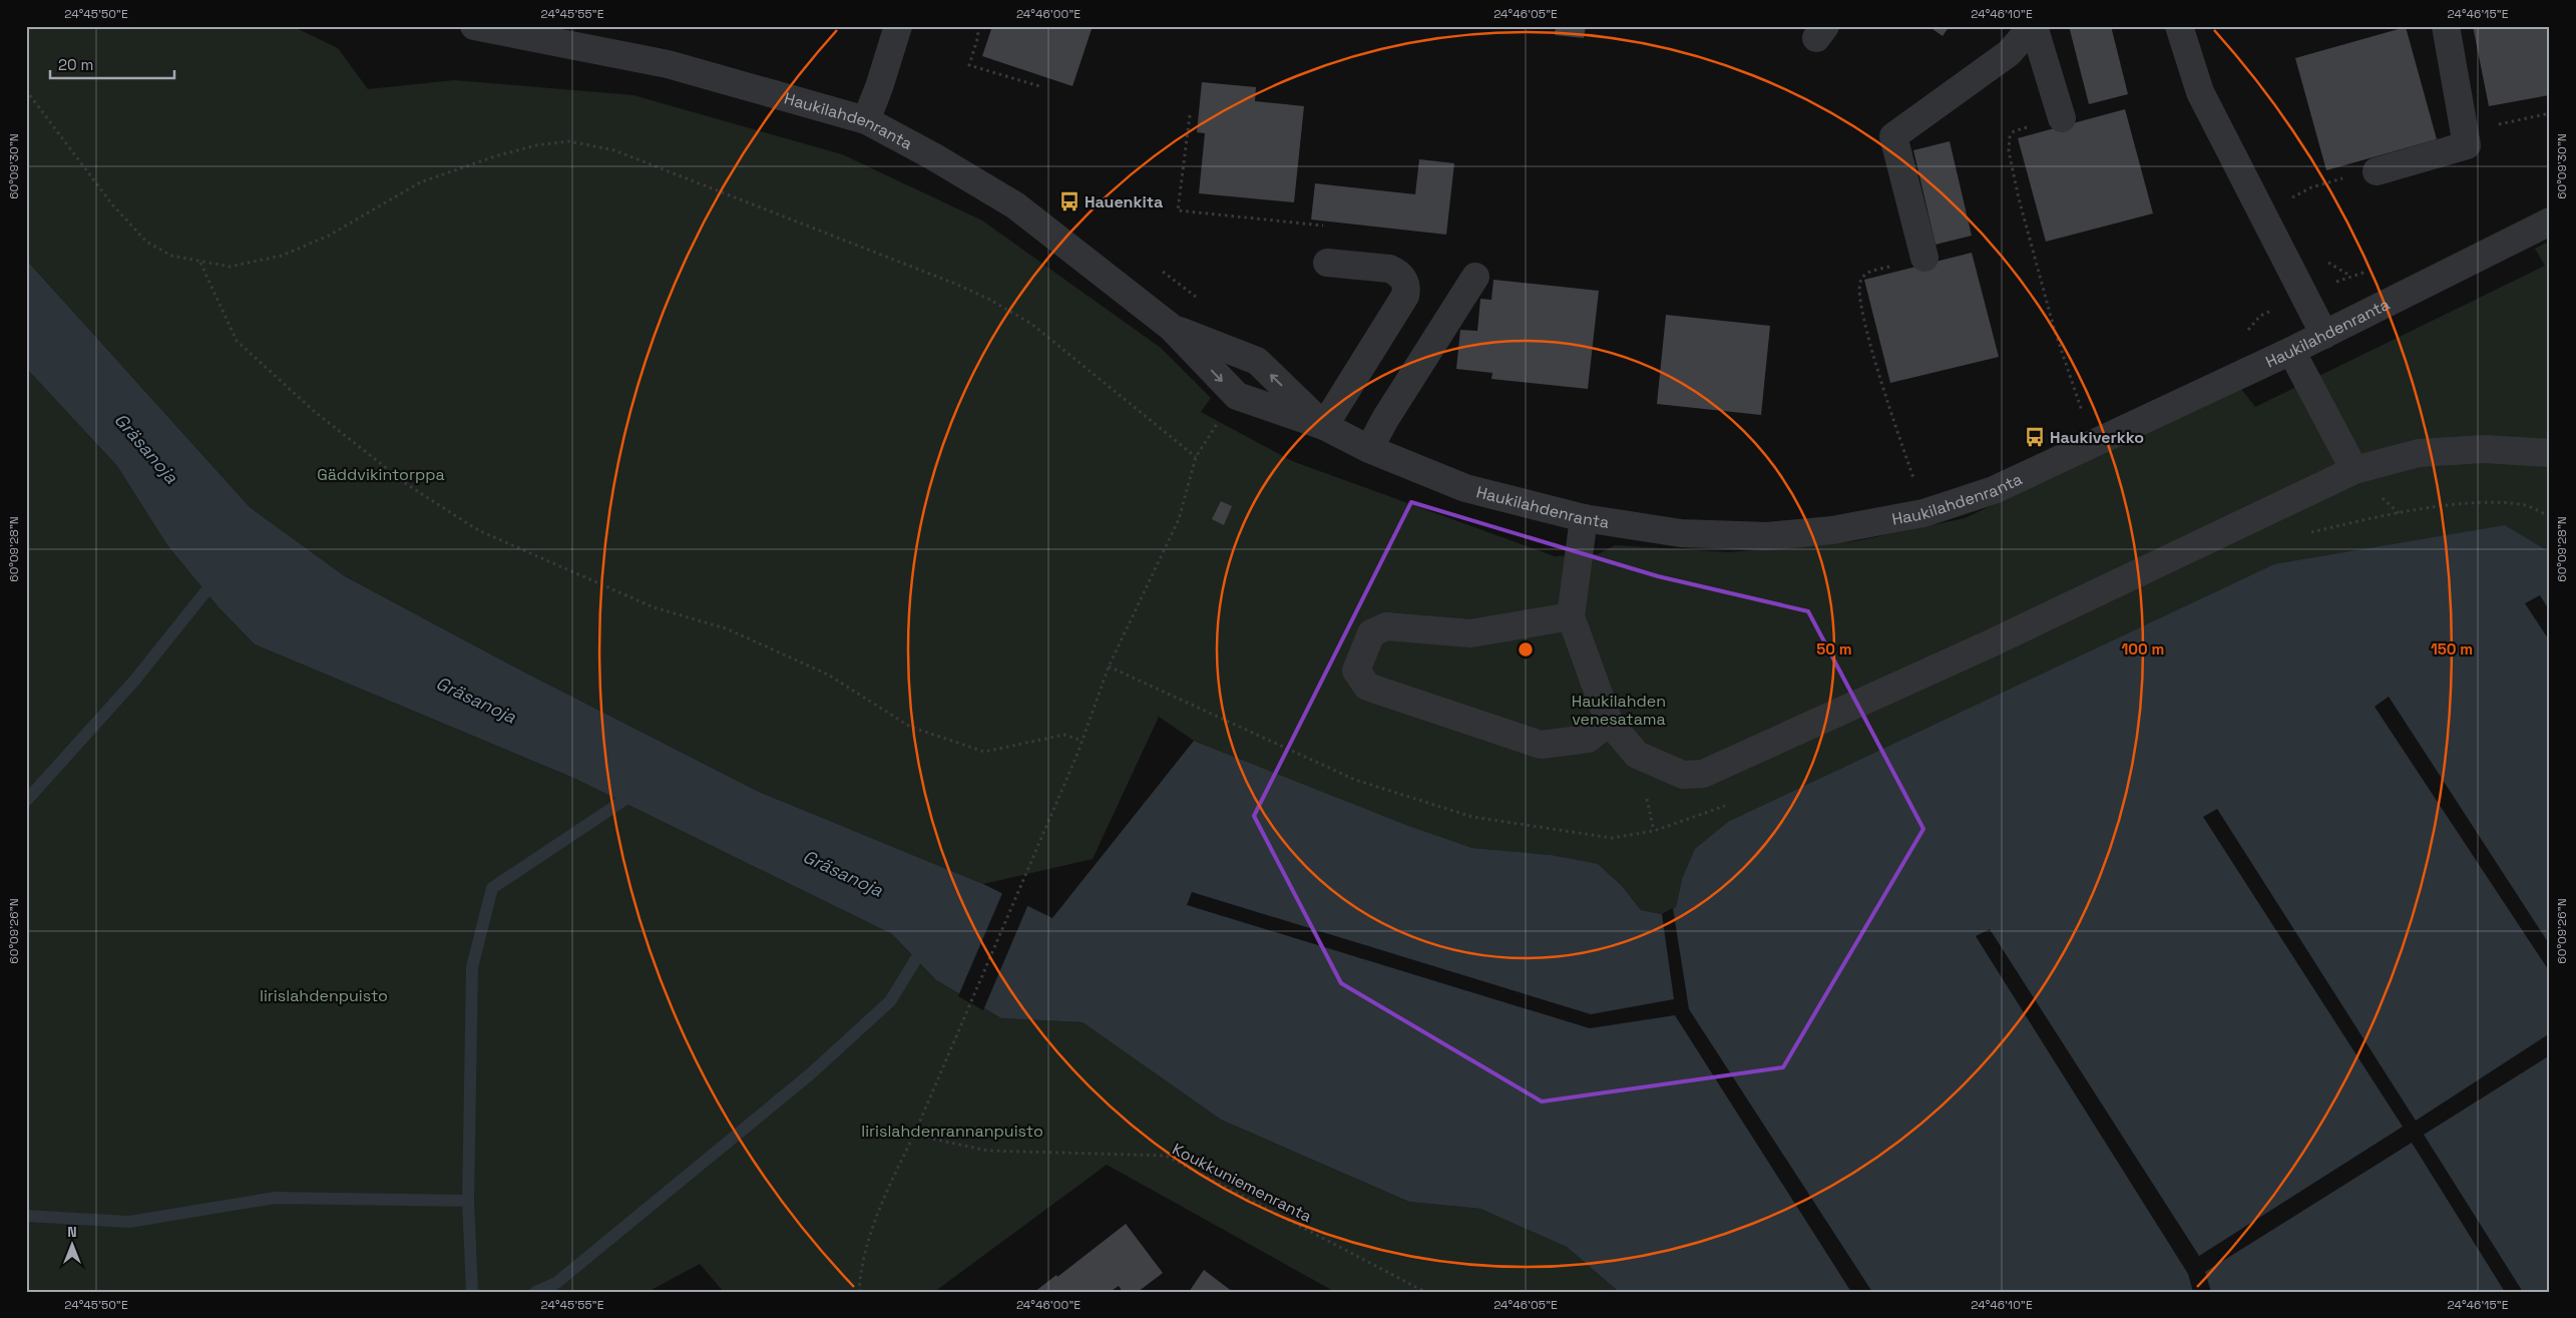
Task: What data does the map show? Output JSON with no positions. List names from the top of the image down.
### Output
{
  "streets": {
    "street": ["Haukilahdenranta"],
    "path": ["Koukkuniemenranta"]
  },
  "water": ["Gräsanoja"],
  "parks": [
    "Gäddvikintorppa",
    "Haukilahden venesatama",
    "Iirislahdenpuisto",
    "Iirislahdenrannanpuisto"
  ],
  "places": {
    "bus stop": ["Hauenkita", "Haukiverkko"]
  },
  "scale_bar": "20 m",
  "north": "top",
  "coordinates": [
    "24°45'50\"E",
    "24°45'55\"E",
    "24°46'00\"E",
    "24°46'05\"E",
    "24°46'10\"E",
    "24°46'15\"E",
    "60°09'30\"N",
    "60°09'28\"N",
    "60°09'26\"N"
  ],
  "rings": ["50 m", "100 m", "150 m"]
}
